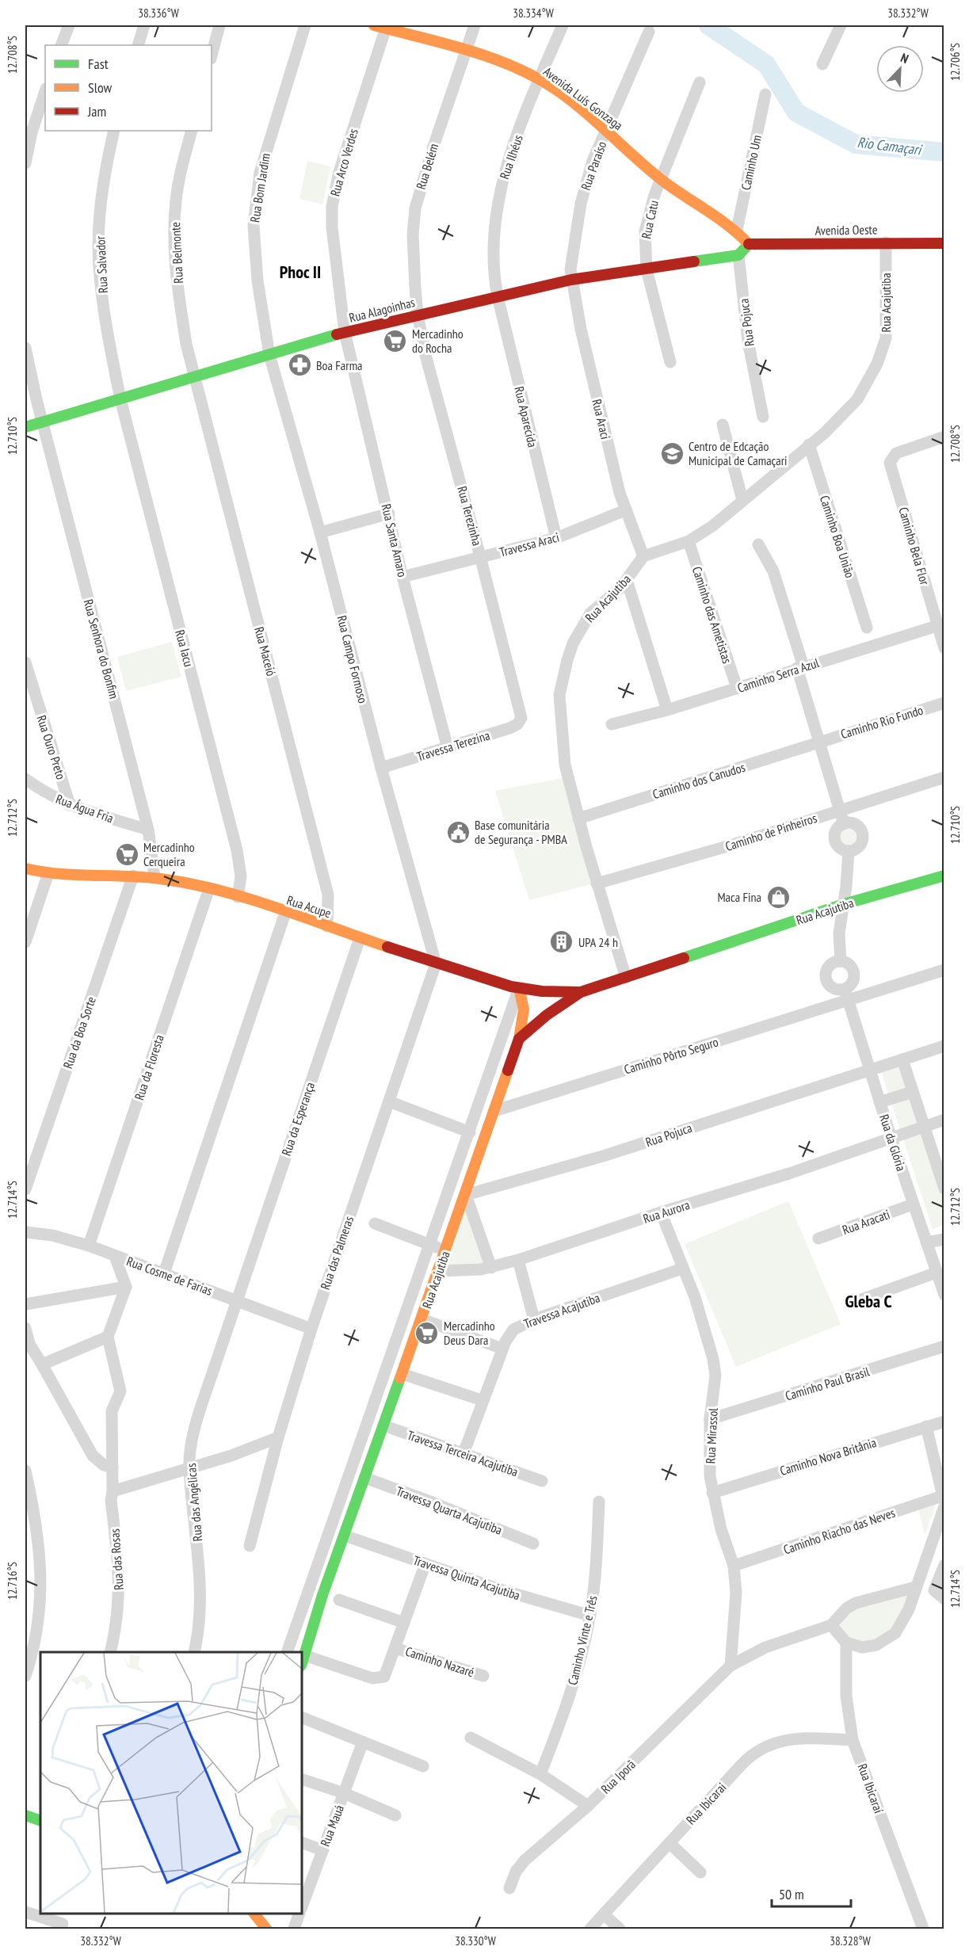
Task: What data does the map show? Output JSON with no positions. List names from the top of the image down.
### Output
{
  "streets": {
    "street": [
      "Avenida Luís Gonzaga",
      "Rua Ilhéus",
      "Rua Arco Verdes",
      "Caminho Um",
      "Rua Paraíso",
      "Rua Belém",
      "Rua Bom Jardim",
      "Rua Catu",
      "Avenida Oeste",
      "Rua Belmonte",
      "Rua Salvador",
      "Rua Acajutiba",
      "Rua Alagoinhas",
      "Rua Pojuca",
      "Rua Aparecida",
      "Rua Araci",
      "Rua Terezinha",
      "Caminho Boa União",
      "Rua Santa Amaro",
      "Travessa Araci",
      "Caminho Bela Flor",
      "Caminho das Ametistas",
      "Rua Iacu",
      "Rua Senhora do Bonfim",
      "Rua Maceió",
      "Rua Campo Formoso",
      "Caminho Serra Azul",
      "Caminho Rio Fundo",
      "Travessa Terezina",
      "Rua Ouro Preto",
      "Caminho dos Canudos",
      "Rua Água Fria",
      "Caminho de Pinheiros",
      "Rua Acupe",
      "Rua da Boa Sorte",
      "Caminho Pôrto Seguro",
      "Rua da Floresta",
      "Rua da Esperança",
      "Rua da Glória",
      "Rua Aurora",
      "Rua Aracati",
      "Rua das Palmeras",
      "Rua Cosme de Farias",
      "Travessa Acajutiba",
      "Caminho Paul Brasil",
      "Rua Mirassol",
      "Travessa Terceira Acajutiba",
      "Caminho Nova Britânia",
      "Rua das Angélicas",
      "Travessa Quarta Acajutiba",
      "Caminho Riacho das Neves",
      "Rua das Rosas",
      "Travessa Quinta Acajutiba",
      "Caminho Vinte e Três",
      "Caminho Nazaré",
      "Rua Iporã",
      "Rua Ibicaraí",
      "Rua Ibicarai",
      "Rua Mauá"
    ]
  },
  "crossings": [
    ["Avenida Luís Gonzaga", "Rua Ilhéus"],
    ["Avenida Luís Gonzaga", "Rua Arco Verdes"],
    ["Avenida Luís Gonzaga", "Caminho Um"],
    ["Avenida Luís Gonzaga", "Rua Paraíso"],
    ["Avenida Luís Gonzaga", "Rua Belém"],
    ["Avenida Luís Gonzaga", "Rua Catu"],
    ["Avenida Luís Gonzaga", "Avenida Oeste"],
    ["Rua Ilhéus", "Rua Alagoinhas"],
    ["Rua Ilhéus", "Rua Aparecida"],
    ["Rua Arco Verdes", "Rua Alagoinhas"],
    ["Rua Arco Verdes", "Rua Santa Amaro"],
    ["Rua Paraíso", "Rua Alagoinhas"],
    ["Rua Paraíso", "Rua Araci"],
    ["Rua Belém", "Rua Alagoinhas"],
    ["Rua Belém", "Rua Terezinha"],
    ["Rua Bom Jardim", "Rua Alagoinhas"],
    ["Rua Bom Jardim", "Rua Campo Formoso"],
    ["Rua Catu", "Rua Alagoinhas"],
    ["Avenida Oeste", "Rua Acajutiba"],
    ["Rua Belmonte", "Rua Alagoinhas"],
    ["Rua Belmonte", "Rua Maceió"],
    ["Rua Salvador", "Rua Alagoinhas"],
    ["Rua Salvador", "Rua Iacu"],
    ["Rua Acajutiba", "Rua Pojuca"],
    ["Rua Acajutiba", "Rua Araci"],
    ["Rua Acajutiba", "Caminho Boa União"],
    ["Rua Acajutiba", "Caminho das Ametistas"],
    ["Rua Acajutiba", "Caminho dos Canudos"],
    ["Rua Acajutiba", "Caminho de Pinheiros"],
    ["Rua Acajutiba", "Rua Acupe"],
    ["Rua Acajutiba", "Caminho Pôrto Seguro"],
    ["Rua Acajutiba", "Rua Aurora"],
    ["Rua Acajutiba", "Travessa Terceira Acajutiba"],
    ["Rua Acajutiba", "Travessa Quarta Acajutiba"],
    ["Rua Acajutiba", "Travessa Quinta Acajutiba"],
    ["Rua Alagoinhas", "Rua Pojuca"],
    ["Rua Alagoinhas", "Rua Aparecida"],
    ["Rua Alagoinhas", "Rua Araci"],
    ["Rua Alagoinhas", "Rua Terezinha"],
    ["Rua Alagoinhas", "Rua Santa Amaro"],
    ["Rua Alagoinhas", "Rua Iacu"],
    ["Rua Alagoinhas", "Rua Senhora do Bonfim"],
    ["Rua Alagoinhas", "Rua Maceió"],
    ["Rua Alagoinhas", "Rua Campo Formoso"],
    ["Rua Pojuca", "Rua da Glória"],
    ["Rua Aparecida", "Travessa Araci"],
    ["Rua Araci", "Travessa Araci"],
    ["Rua Terezinha", "Travessa Araci"],
    ["Rua Terezinha", "Travessa Terezina"],
    ["Rua Santa Amaro", "Travessa Araci"],
    ["Rua Santa Amaro", "Travessa Terezina"],
    ["Caminho Bela Flor", "Caminho Serra Azul"],
    ["Caminho das Ametistas", "Caminho Serra Azul"],
    ["Rua Iacu", "Rua Acupe"],
    ["Rua Senhora do Bonfim", "Rua Água Fria"],
    ["Rua Senhora do Bonfim", "Rua Acupe"],
    ["Rua Maceió", "Rua Acupe"],
    ["Rua Campo Formoso", "Travessa Terezina"],
    ["Rua Campo Formoso", "Rua Acupe"],
    ["Rua Campo Formoso", "Rua das Palmeras"],
    ["Caminho Rio Fundo", "Caminho dos Canudos"],
    ["Rua Ouro Preto", "Rua Água Fria"],
    ["Rua Acupe", "Rua da Boa Sorte"],
    ["Rua Acupe", "Rua da Floresta"],
    ["Rua Acupe", "Rua da Esperança"],
    ["Rua Acupe", "Rua das Palmeras"],
    ["Caminho Pôrto Seguro", "Rua da Glória"],
    ["Rua da Floresta", "Rua Cosme de Farias"],
    ["Rua da Esperança", "Rua Cosme de Farias"],
    ["Rua da Esperança", "Rua das Angélicas"],
    ["Rua da Glória", "Rua Aurora"],
    ["Rua da Glória", "Rua Aracati"],
    ["Rua Aurora", "Rua Mirassol"],
    ["Rua das Palmeras", "Rua Cosme de Farias"],
    ["Rua Cosme de Farias", "Rua das Angélicas"],
    ["Travessa Acajutiba", "Rua Mirassol"],
    ["Travessa Acajutiba", "Travessa Terceira Acajutiba"],
    ["Caminho Paul Brasil", "Rua Mirassol"],
    ["Rua Mirassol", "Caminho Nova Britânia"],
    ["Rua Mirassol", "Caminho Riacho das Neves"],
    ["Rua Mirassol", "Rua Iporã"],
    ["Travessa Quinta Acajutiba", "Caminho Vinte e Três"],
    ["Rua Ibicaraí", "Rua Ibicarai"]
  ],
  "districts": ["Phoc II", "Gleba C"],
  "water": ["Rio Camaçari"],
  "places": {
    "supermarket": ["Mercadinho do Rocha", "Mercadinho Cerqueira", "Mercadinho Deus Dara"],
    "pharmacy": ["Boa Farma"],
    "school or university": ["Centro de Edcação Municipal de Camaçari"],
    "public building": ["Base comunitária de Segurança - PMBA"],
    "shop": ["Maca Fina"],
    "building": ["UPA 24 h"]
  },
  "legend": ["Fast", "Slow", "Jam"],
  "scale_bar": "50 m",
  "north": "top right",
  "coordinates": [
    "38.336°W",
    "38.334°W",
    "38.332°W",
    "12.708°S",
    "12.706°S",
    "12.710°S",
    "12.712°S",
    "12.714°S",
    "12.716°S",
    "38.330°W",
    "38.328°W"
  ]
}
